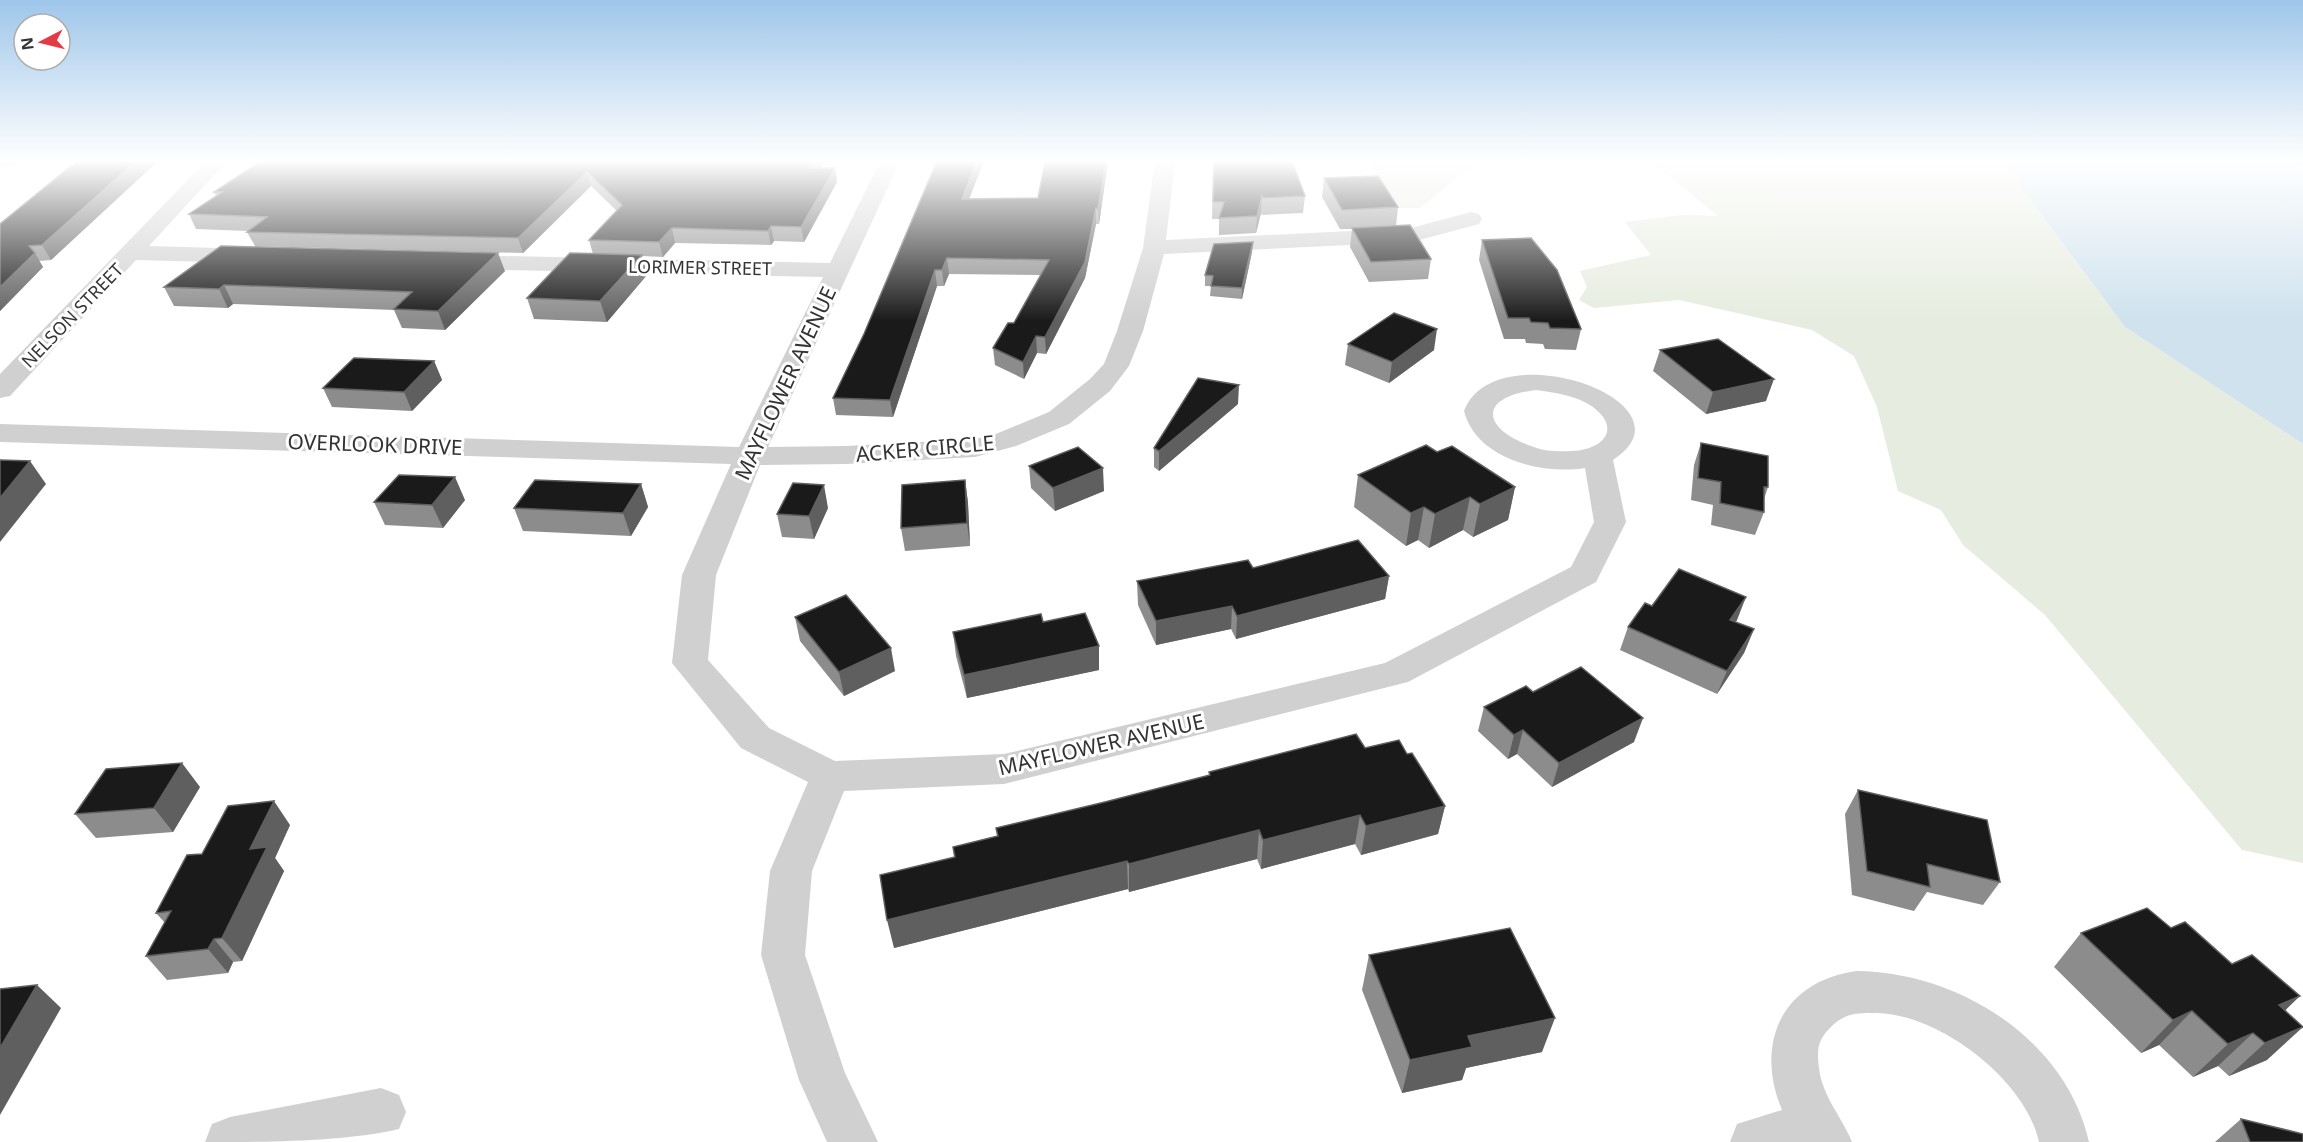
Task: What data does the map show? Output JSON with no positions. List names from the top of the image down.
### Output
{
  "streets": {
    "street": [
      "LORIMER STREET",
      "NELSON STREET",
      "MAYFLOWER AVENUE",
      "OVERLOOK DRIVE",
      "ACKER CIRCLE"
    ]
  },
  "crossings": [
    ["LORIMER STREET", "MAYFLOWER AVENUE"],
    ["MAYFLOWER AVENUE", "OVERLOOK DRIVE"],
    ["MAYFLOWER AVENUE", "ACKER CIRCLE"],
    ["OVERLOOK DRIVE", "ACKER CIRCLE"]
  ],
  "north": "left"
}
